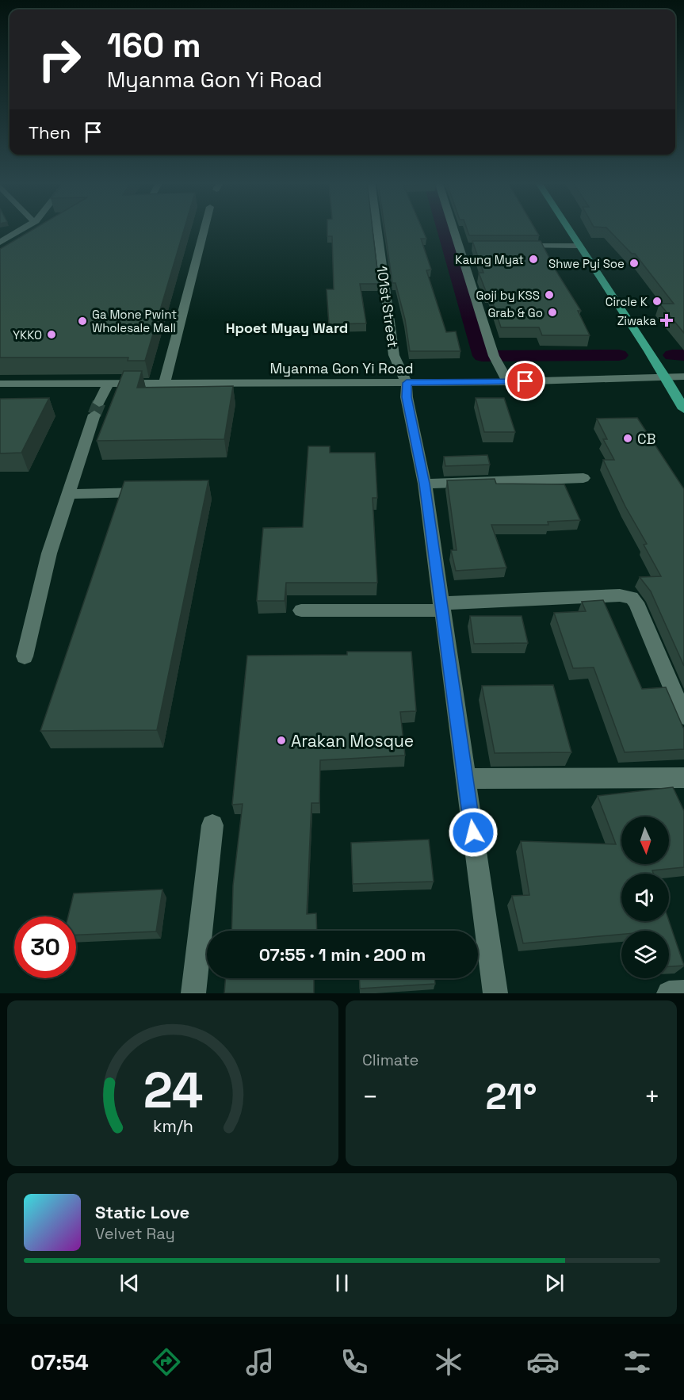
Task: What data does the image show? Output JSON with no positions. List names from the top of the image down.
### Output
{
  "streets": {
    "street": ["101st Street", "Myanma Gon Yi Road"]
  },
  "crossings": [
    ["101st Street", "Myanma Gon Yi Road"]
  ],
  "districts": ["Hpoet Myay Ward"],
  "places": {
    "other": [
      "Kaung Myat",
      "Shwe Pyi Soe",
      "Goji by KSS",
      "Circle K",
      "Grab & Go",
      "Ga Mone Pwint Wholesale Mall",
      "YKKO",
      "CB",
      "Arakan Mosque"
    ],
    "health": ["Ziwaka"]
  },
  "north": "bottom",
  "page": {
    "turn": ["160 m", "Myanma Gon Yi Road"],
    "then": "Then",
    "limit": "30",
    "trip": "07:55 · 1 min · 200 m",
    "tile": "Climate",
    "heat": ["−", "21°", "+"],
    "song": ["Static Love", "Velvet Ray"],
    "tabs": "07:54",
    "gauge": ["24", "km/h"]
  }
}
